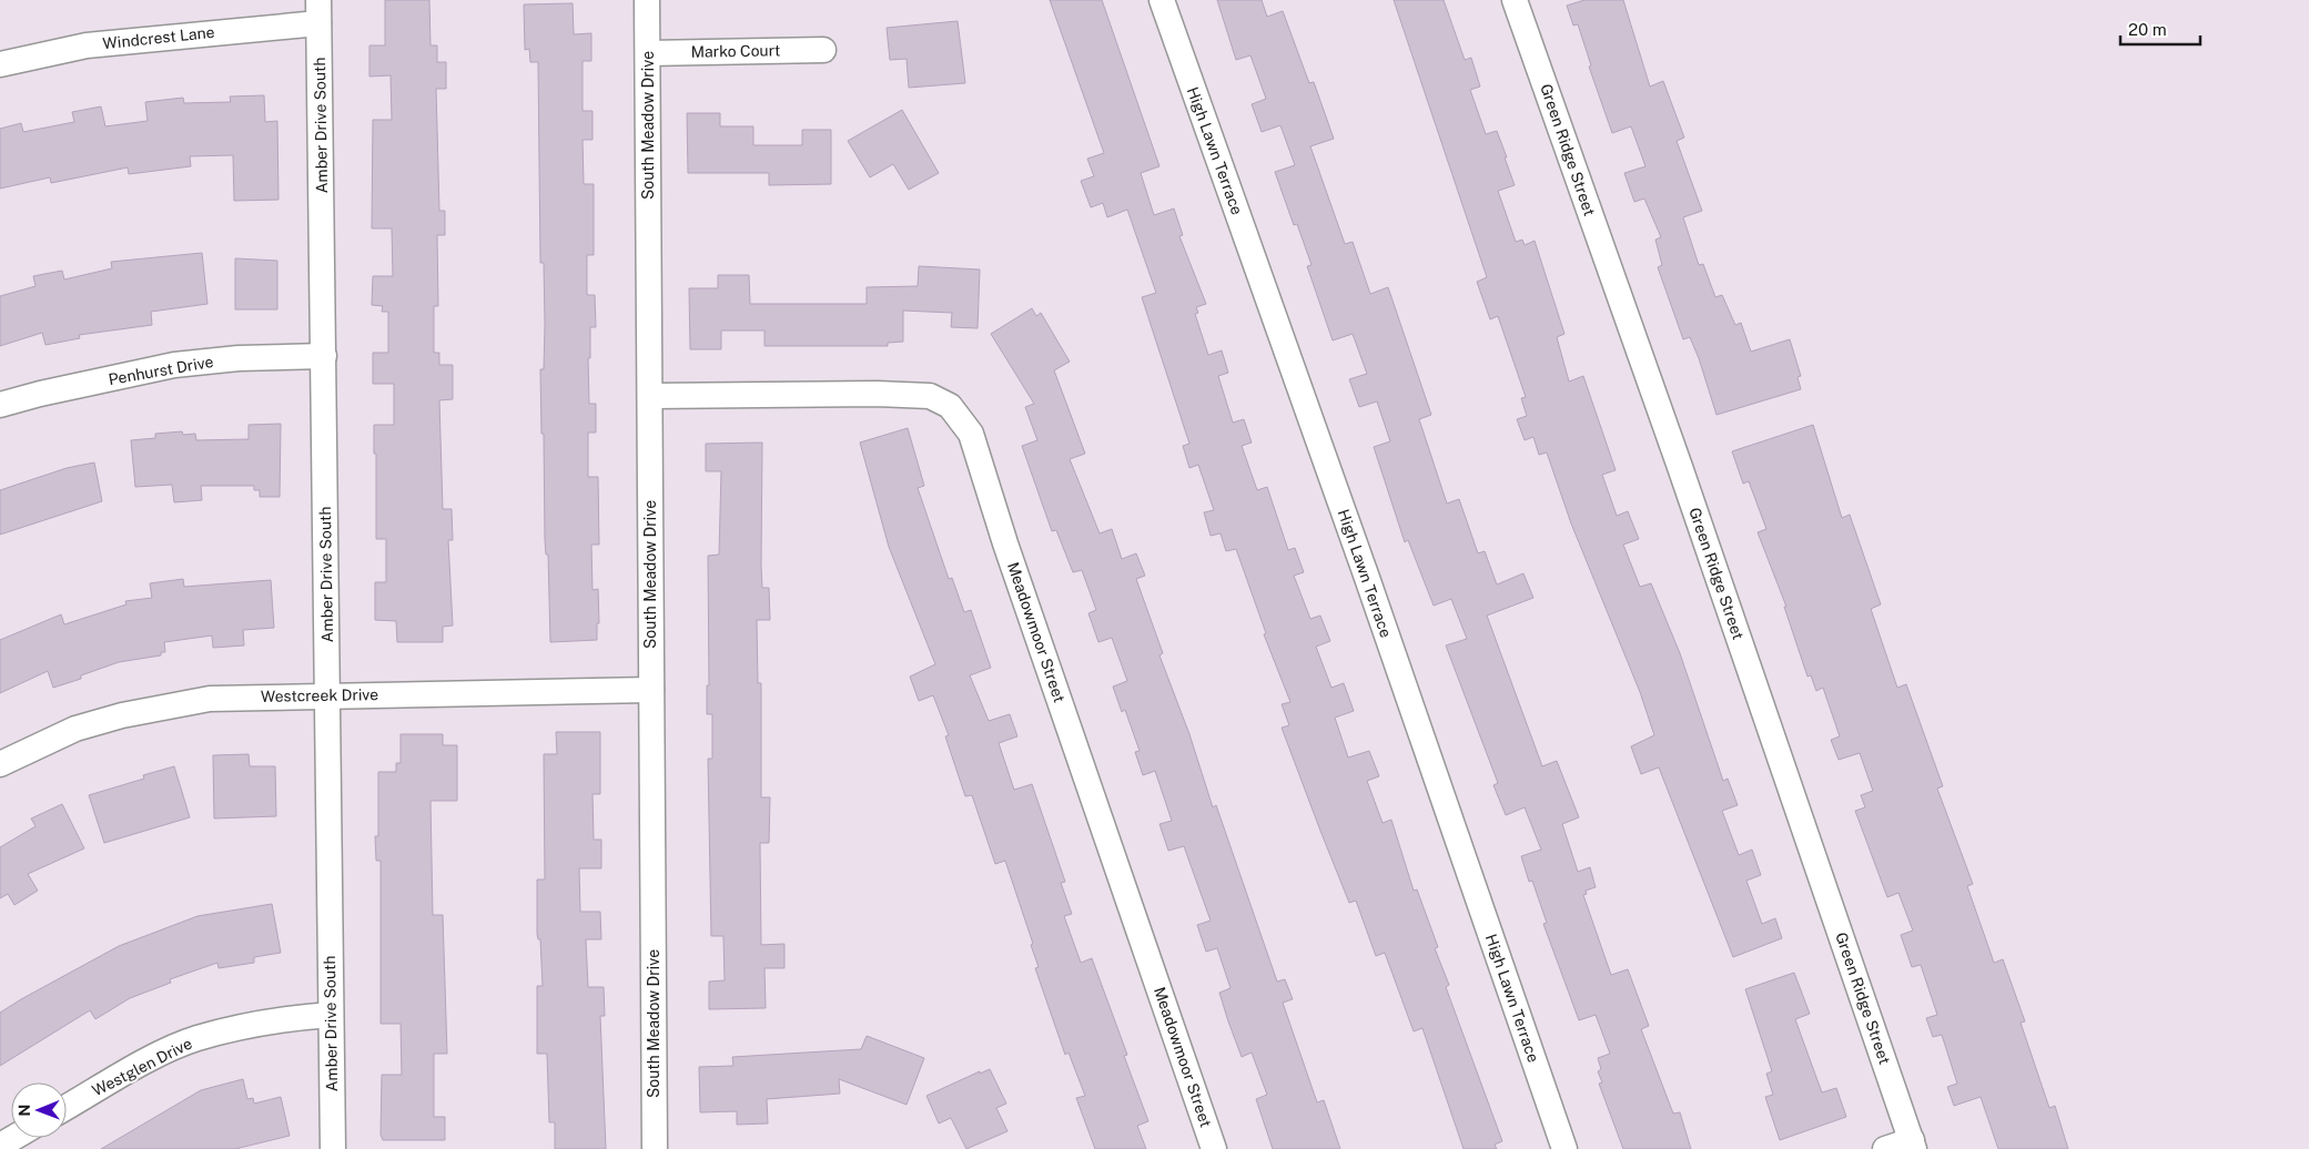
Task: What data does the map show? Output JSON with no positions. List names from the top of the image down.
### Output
{
  "streets": {
    "street": [
      "Windcrest Lane",
      "Marko Court",
      "Amber Drive South",
      "South Meadow Drive",
      "Green Ridge Street",
      "High Lawn Terrace",
      "Penhurst Drive",
      "Meadowmoor Street",
      "Westcreek Drive",
      "Westglen Drive"
    ]
  },
  "crossings": [
    ["Windcrest Lane", "Amber Drive South"],
    ["Marko Court", "South Meadow Drive"],
    ["Amber Drive South", "Penhurst Drive"],
    ["Amber Drive South", "Westcreek Drive"],
    ["Amber Drive South", "Westglen Drive"],
    ["South Meadow Drive", "Meadowmoor Street"],
    ["South Meadow Drive", "Westcreek Drive"]
  ],
  "scale_bar": "20 m",
  "north": "left"
}
